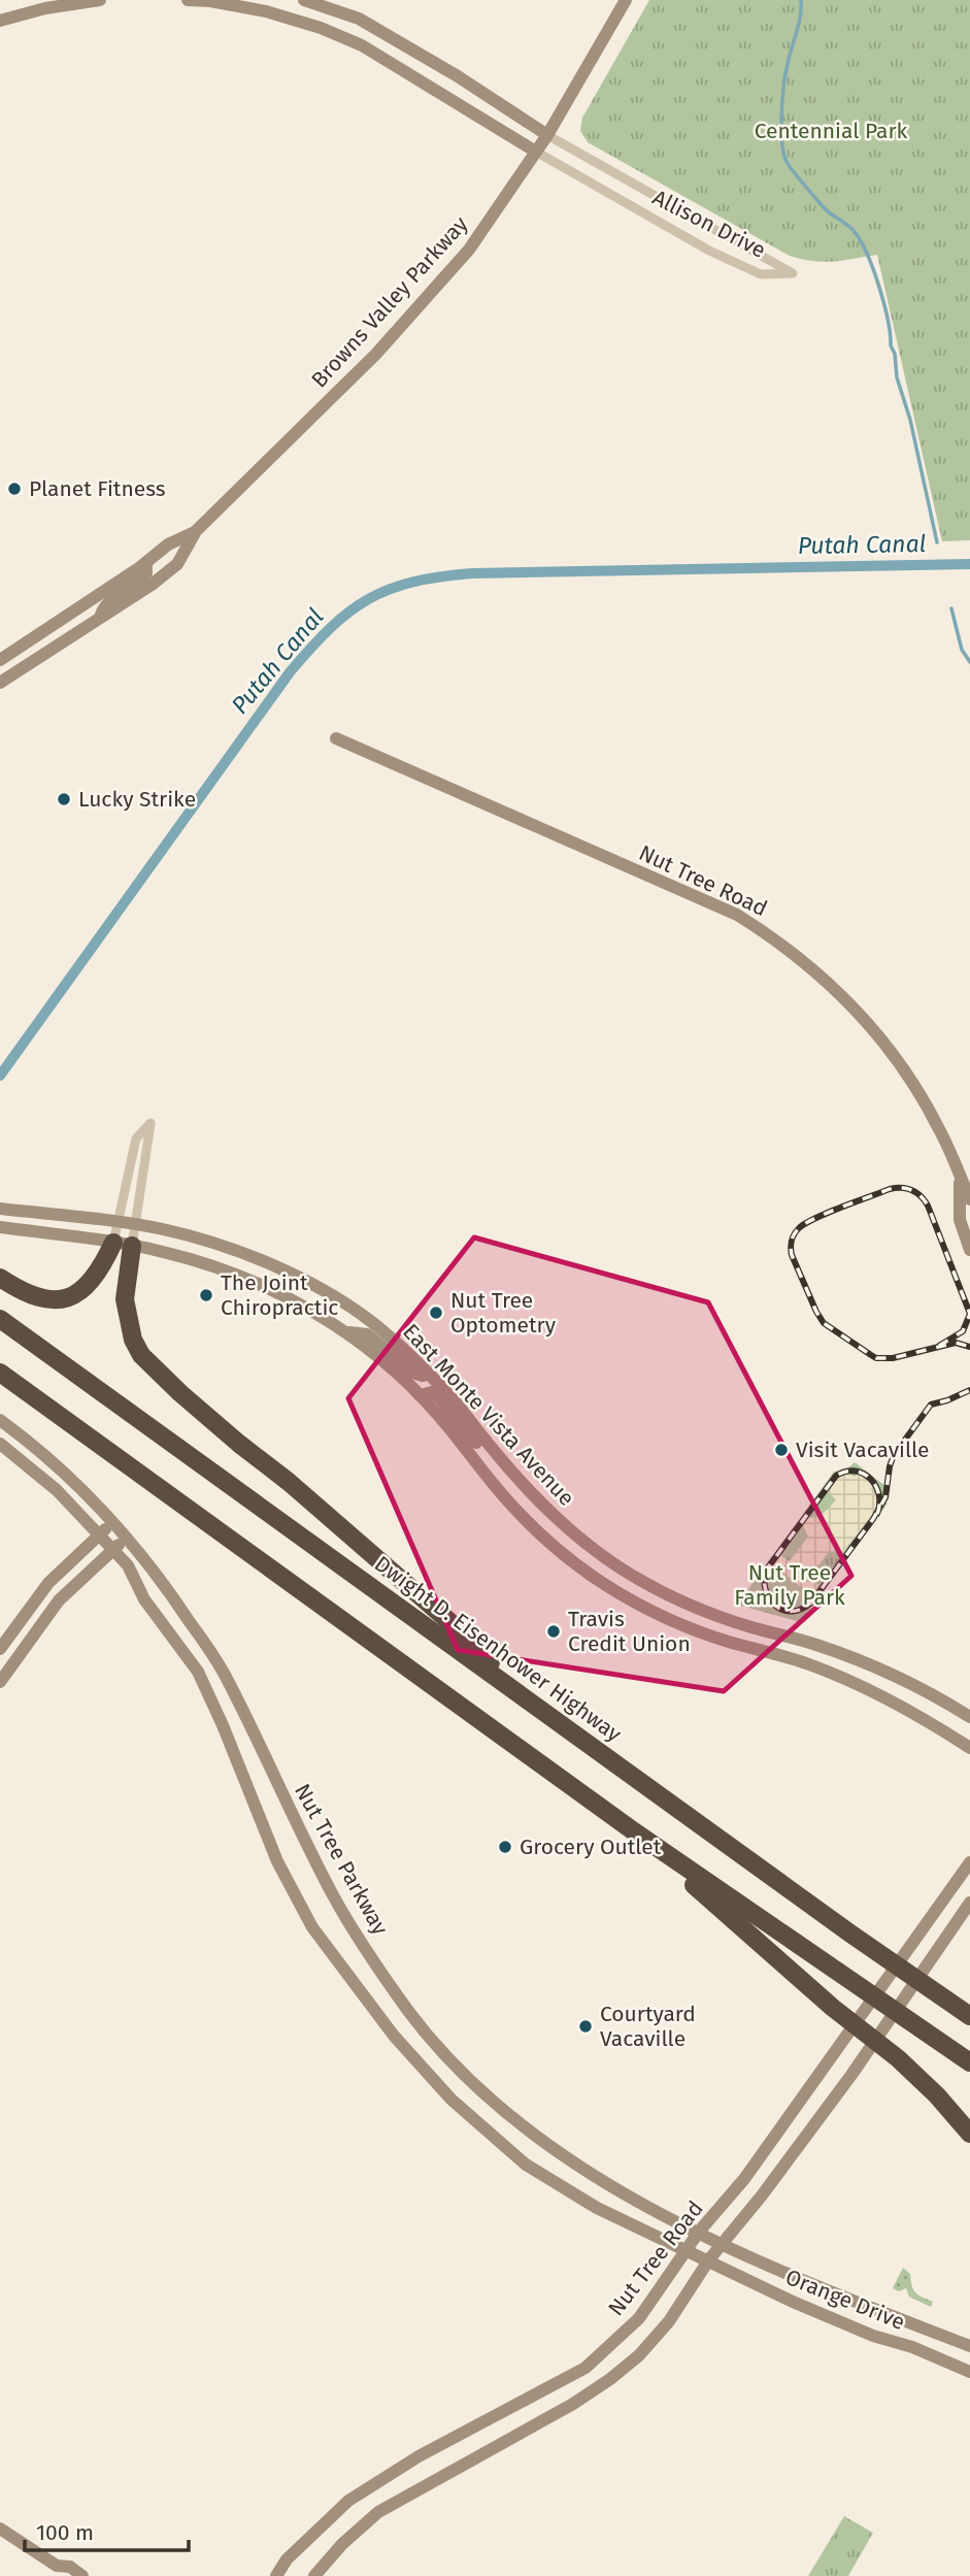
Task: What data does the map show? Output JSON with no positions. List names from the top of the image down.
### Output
{
  "streets": {
    "highway": ["Dwight D. Eisenhower Highway"],
    "main road": [
      "Allison Drive",
      "Browns Valley Parkway",
      "Nut Tree Road",
      "East Monte Vista Avenue",
      "Nut Tree Parkway",
      "Orange Drive"
    ]
  },
  "crossings": [
    ["Allison Drive", "Browns Valley Parkway"],
    ["Nut Tree Road", "Nut Tree Parkway"],
    ["Nut Tree Road", "Orange Drive"],
    ["Nut Tree Parkway", "Orange Drive"]
  ],
  "water": ["Putah Canal"],
  "parks": ["Centennial Park", "Nut Tree Family Park"],
  "places": [
    "Planet Fitness",
    "Lucky Strike",
    "The Joint Chiropractic",
    "Nut Tree Optometry",
    "Visit Vacaville",
    "Travis Credit Union",
    "Grocery Outlet",
    "Courtyard Vacaville"
  ],
  "scale_bar": "100 m"
}
